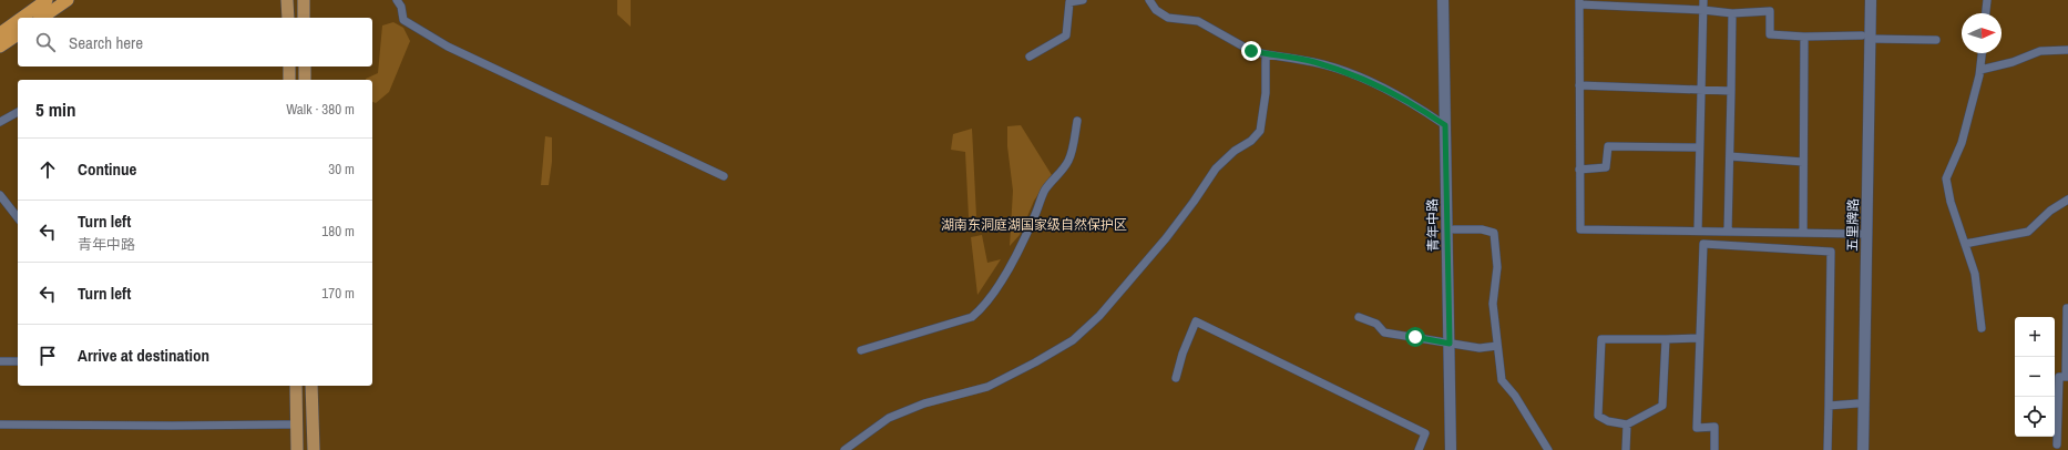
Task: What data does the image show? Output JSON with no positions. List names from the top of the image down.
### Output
{
  "streets": {
    "main road": ["青年中路", "五里牌路"]
  },
  "parks": ["湖南东洞庭湖国家级自然保护区"],
  "north": "right",
  "page": {
    "search": "Search here",
    "heading": ["5 min", "Walk · 380 m"],
    "list": [
      ["Continue", "30 m"],
      ["Turn left", "青年中路", "180 m"],
      ["Turn left", "170 m"],
      "Arrive at destination"
    ],
    "map_buttons": ["+", "−"]
  }
}
